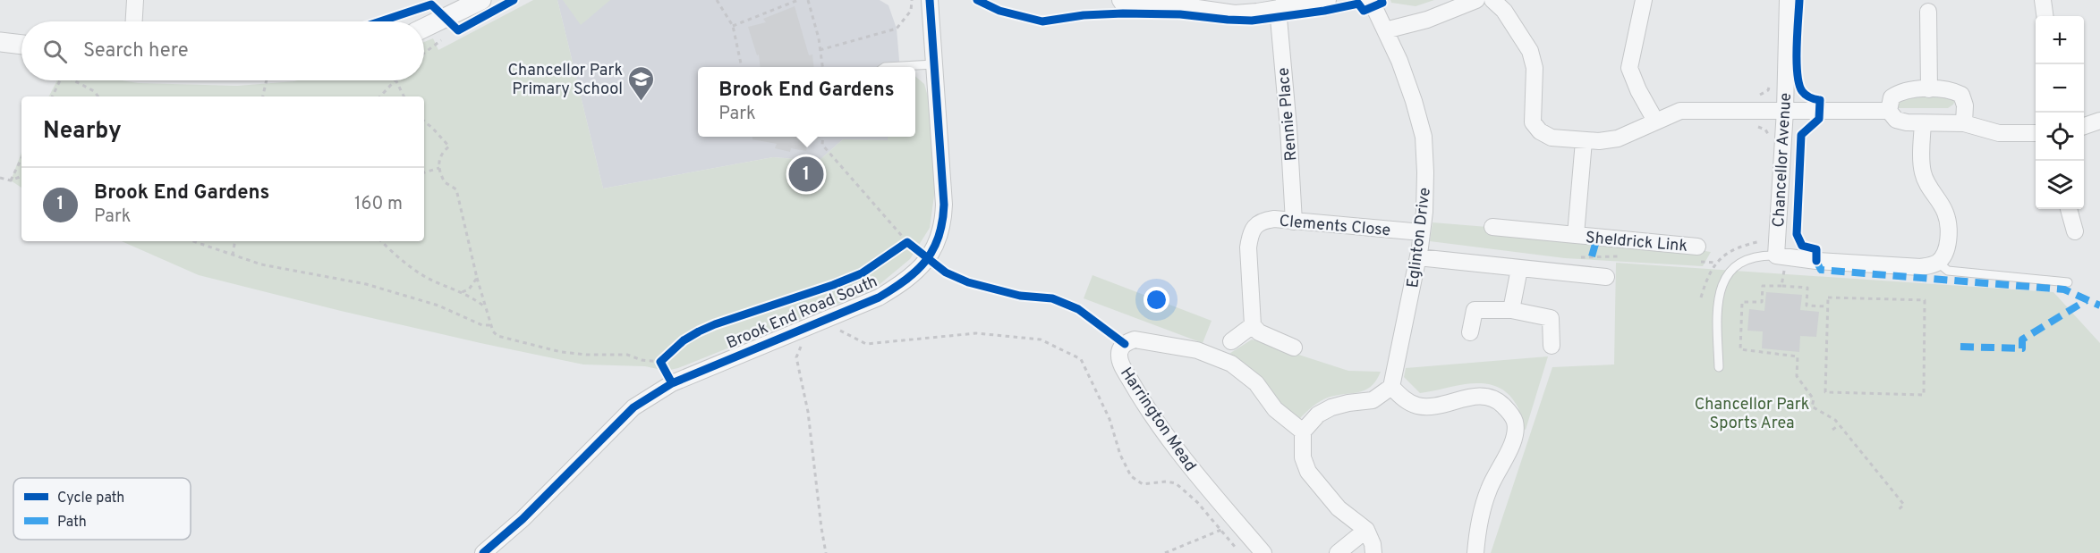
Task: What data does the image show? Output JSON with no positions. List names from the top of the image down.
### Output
{
  "streets": {
    "street": [
      "Rennie Place",
      "Chancellor Avenue",
      "Clements Close",
      "Eglinton Drive",
      "Sheldrick Link",
      "Brook End Road South",
      "Harrington Mead"
    ]
  },
  "crossings": [
    ["Rennie Place", "Clements Close"],
    ["Clements Close", "Eglinton Drive"]
  ],
  "parks": ["Chancellor Park Sports Area"],
  "places": {
    "school or university": ["Chancellor Park Primary School"]
  },
  "legend": ["Cycle path", "Path"],
  "page": {
    "map_buttons": ["+", "−"],
    "search": "Search here",
    "popup": ["Brook End Gardens", "Park"],
    "heading": "Nearby",
    "pins": "1",
    "list": [
      {
        "mark": "1",
        "name": "Brook End Gardens",
        "note": "Park",
        "value": "160 m"
      }
    ]
  }
}
